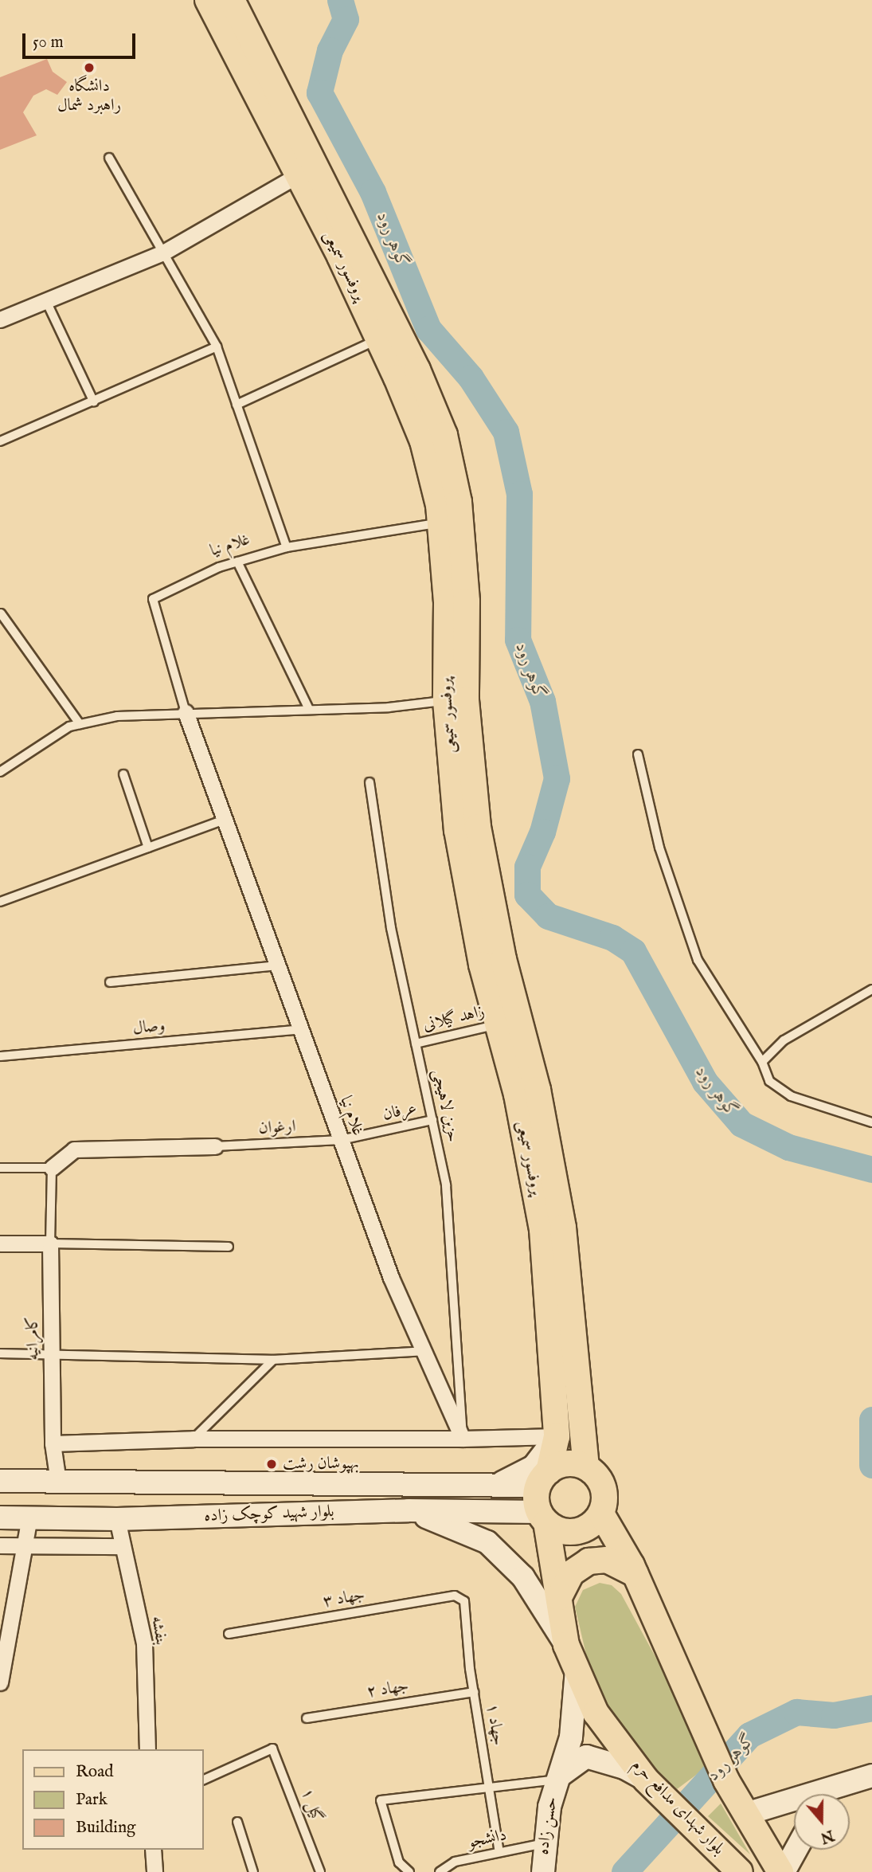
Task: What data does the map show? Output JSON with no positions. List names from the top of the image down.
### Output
{
  "streets": {
    "main road": [
      "پروفسور سمیعی",
      "بلوار شهید کوچک زاده",
      "بلوار شهدای مدافع حرم",
      "حسن زاده"
    ],
    "street": ["غلام نیا", "کامرانیه", "بنفشه"],
    "lane": [
      "زاهد گیلانی",
      "وصال",
      "حزین لاهیجی",
      "عرفان",
      "ارغوان",
      "جهاد ۳",
      "جهاد ۲",
      "جهاد ۱",
      "گیل ۱",
      "دانشجو"
    ]
  },
  "crossings": [
    ["پروفسور سمیعی", "غلام نیا"],
    ["پروفسور سمیعی", "زاهد گیلانی"],
    ["پروفسور سمیعی", "بلوار شهید کوچک زاده"],
    ["پروفسور سمیعی", "بلوار شهدای مدافع حرم"],
    ["غلام نیا", "وصال"],
    ["غلام نیا", "حزین لاهیجی"],
    ["غلام نیا", "عرفان"],
    ["غلام نیا", "ارغوان"],
    ["زاهد گیلانی", "حزین لاهیجی"],
    ["حزین لاهیجی", "عرفان"],
    ["عرفان", "ارغوان"],
    ["کامرانیه", "بلوار شهید کوچک زاده"],
    ["بلوار شهید کوچک زاده", "بنفشه"],
    ["بلوار شهید کوچک زاده", "بلوار شهدای مدافع حرم"],
    ["جهاد ۳", "جهاد ۱"],
    ["جهاد ۲", "جهاد ۱"],
    ["جهاد ۱", "دانشجو"],
    ["بلوار شهدای مدافع حرم", "حسن زاده"],
    ["حسن زاده", "دانشجو"]
  ],
  "water": ["گوهر رود"],
  "places": ["دانشگاه راهبرد شمال", "بهپوشان رشت"],
  "legend": ["Road", "Park", "Building"],
  "scale_bar": "50 m",
  "north": "bottom"
}
